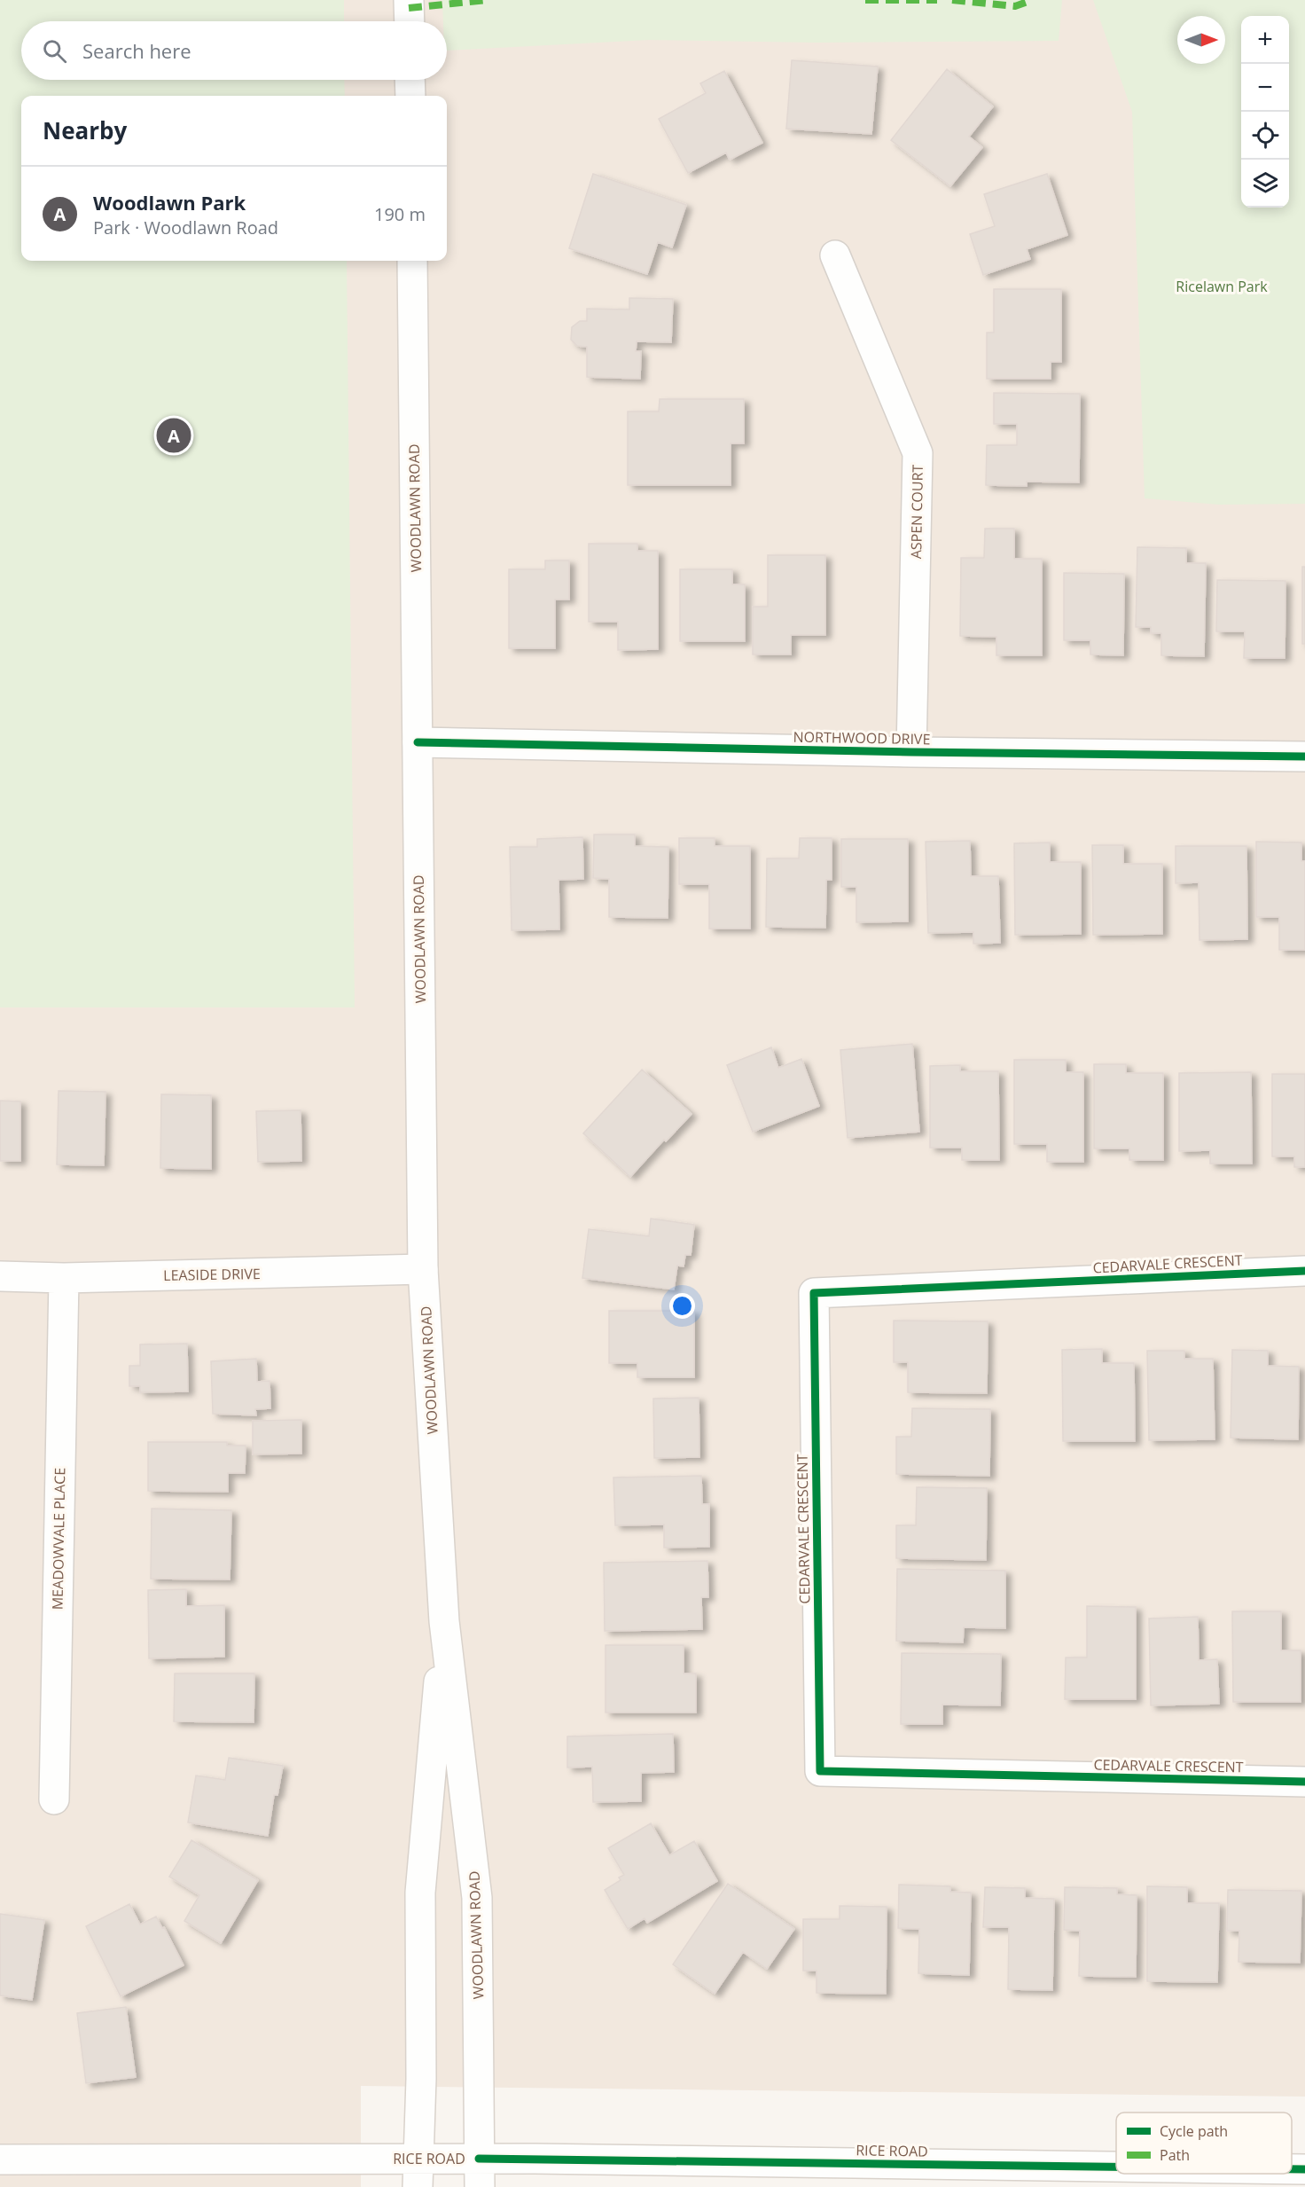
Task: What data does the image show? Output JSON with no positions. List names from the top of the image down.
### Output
{
  "streets": {
    "street": [
      "WOODLAWN ROAD",
      "ASPEN COURT",
      "NORTHWOOD DRIVE",
      "CEDARVALE CRESCENT",
      "LEASIDE DRIVE",
      "MEADOWVALE PLACE",
      "RICE ROAD"
    ]
  },
  "crossings": [
    ["WOODLAWN ROAD", "NORTHWOOD DRIVE"],
    ["WOODLAWN ROAD", "LEASIDE DRIVE"],
    ["WOODLAWN ROAD", "RICE ROAD"],
    ["ASPEN COURT", "NORTHWOOD DRIVE"],
    ["LEASIDE DRIVE", "MEADOWVALE PLACE"]
  ],
  "parks": ["Ricelawn Park"],
  "legend": ["Cycle path", "Path"],
  "north": "right",
  "page": {
    "map_buttons": ["+", "−"],
    "search": "Search here",
    "heading": "Nearby",
    "list": [
      {
        "mark": "A",
        "name": "Woodlawn Park",
        "note": "Park · Woodlawn Road",
        "value": "190 m"
      }
    ],
    "pins": "A"
  }
}
